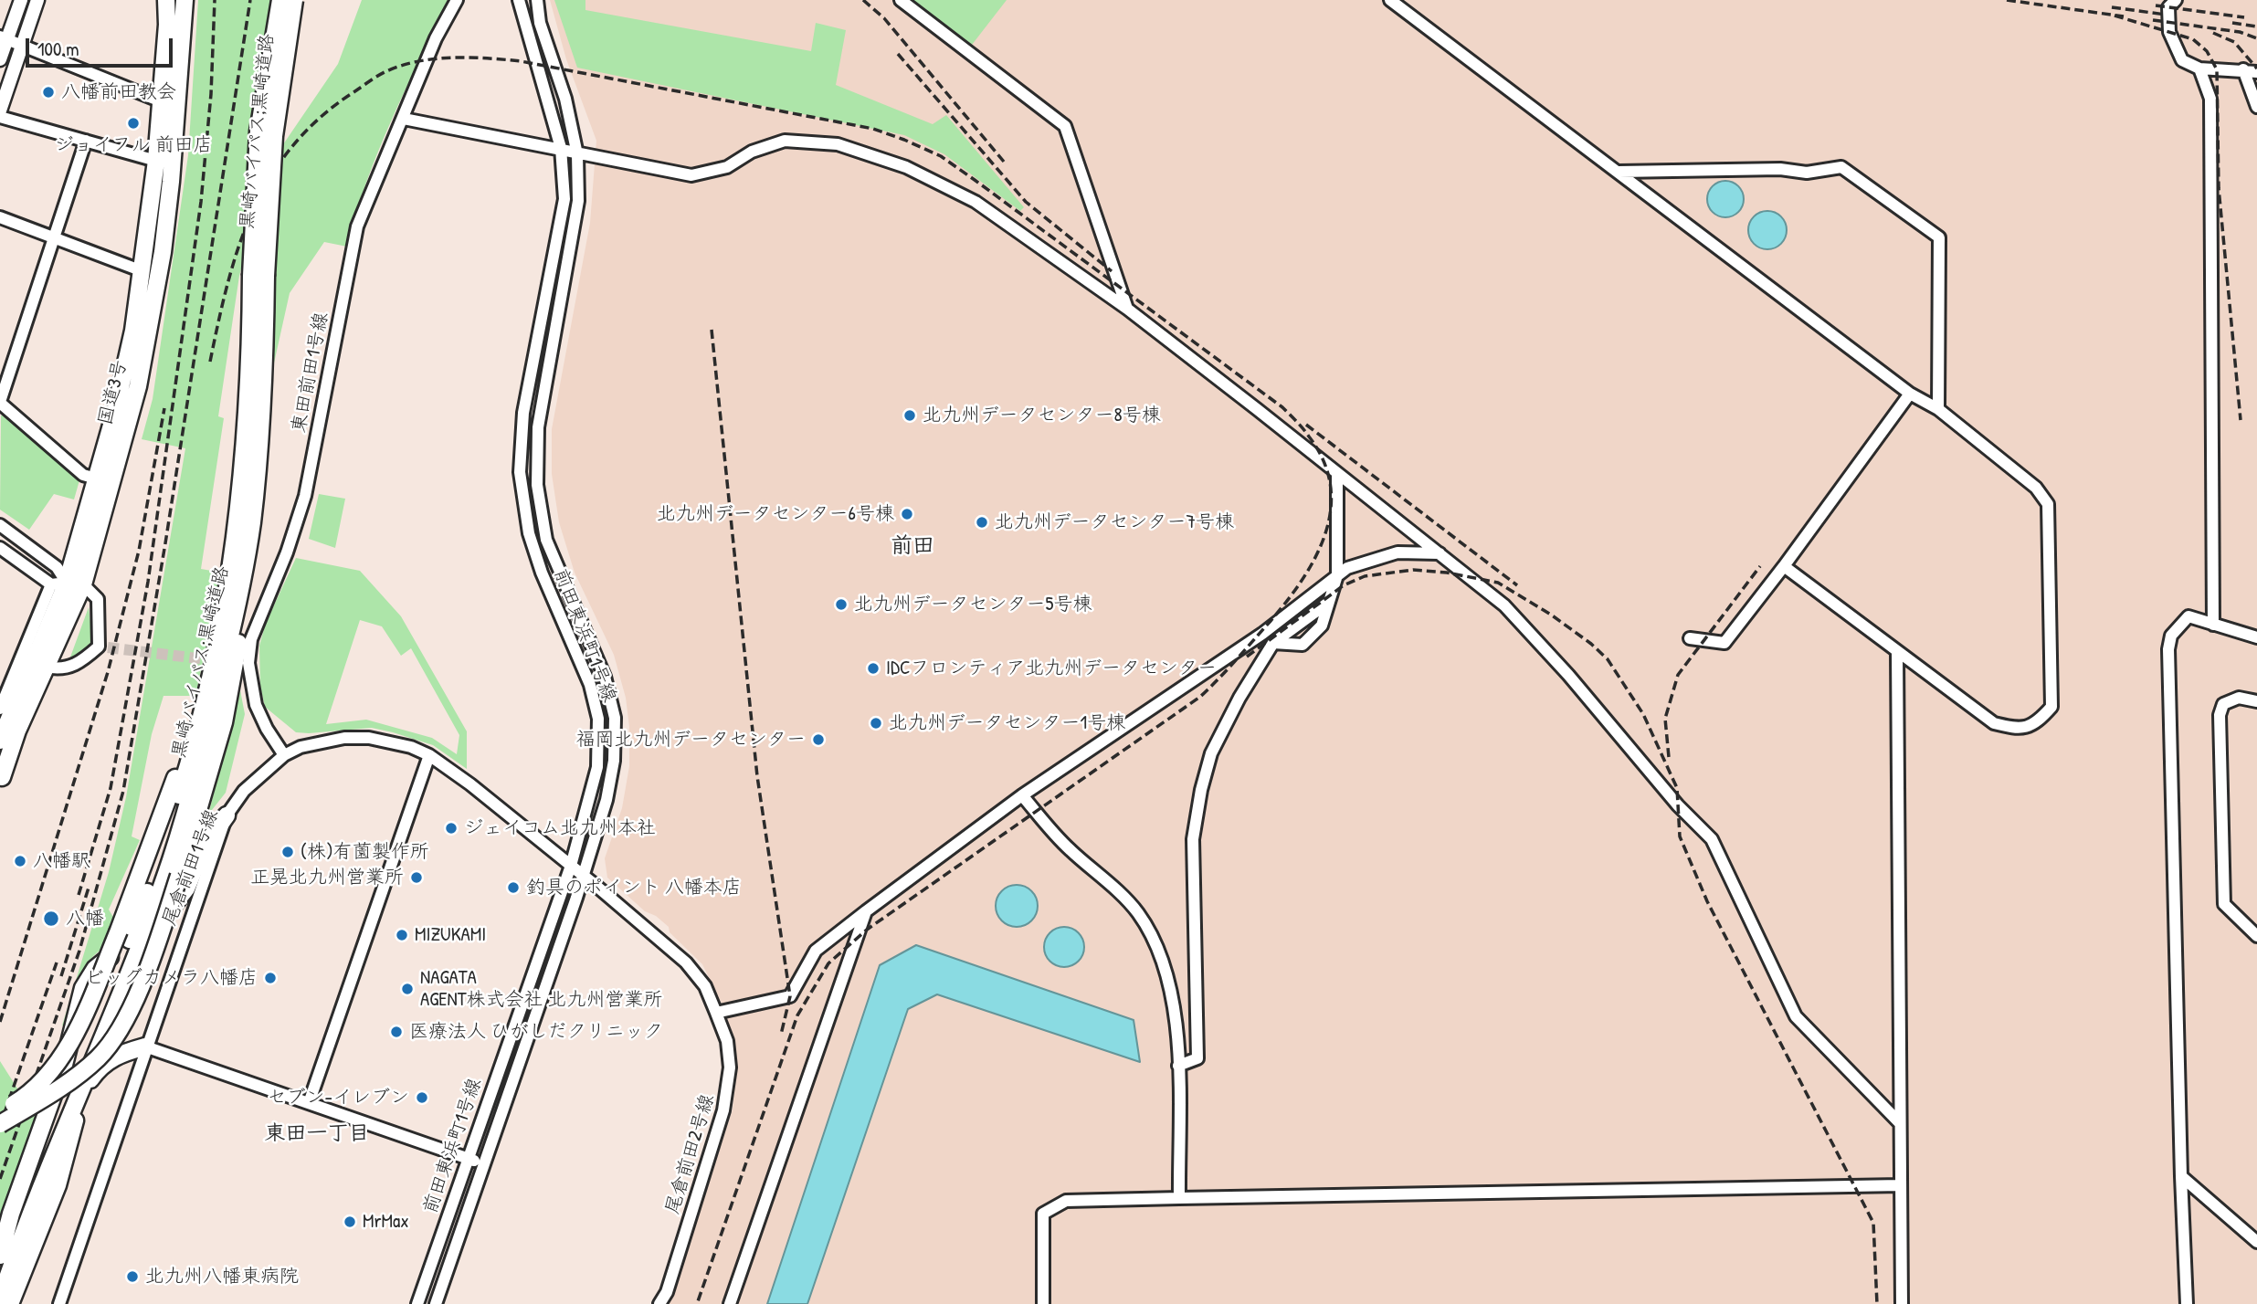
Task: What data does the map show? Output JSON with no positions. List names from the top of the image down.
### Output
{
  "streets": {
    "highway": ["黒崎バイパス;黒崎道路", "国道3号"],
    "street": [
      "東田前田1号線",
      "前田東浜町1号線",
      "尾倉前田1号線",
      "尾倉前田2号線"
    ]
  },
  "crossings": [
    ["東田前田1号線", "尾倉前田1号線"],
    ["前田東浜町1号線", "尾倉前田1号線"],
    ["前田東浜町1号線", "尾倉前田2号線"],
    ["尾倉前田1号線", "尾倉前田2号線"]
  ],
  "districts": ["前田", "東田一丁目"],
  "places": [
    "八幡前田教会",
    "ジョイフル 前田店",
    "北九州データセンター8号棟",
    "北九州データセンター6号棟",
    "北九州データセンター7号棟",
    "北九州データセンター5号棟",
    "IDCフロンティア北九州データセンター",
    "北九州データセンター1号棟",
    "福岡北九州データセンター",
    "ジェイコム北九州本社",
    "(株)有薗製作所",
    "八幡駅",
    "正晃北九州営業所",
    "釣具のポイント 八幡本店",
    "八幡",
    "MIZUKAMI",
    "ビッグカメラ八幡店",
    "NAGATA AGENT株式会社 北九州営業所",
    "医療法人 ひがしだクリニック",
    "セブン-イレブン",
    "MrMax",
    "北九州八幡東病院"
  ],
  "scale_bar": "100 m"
}
